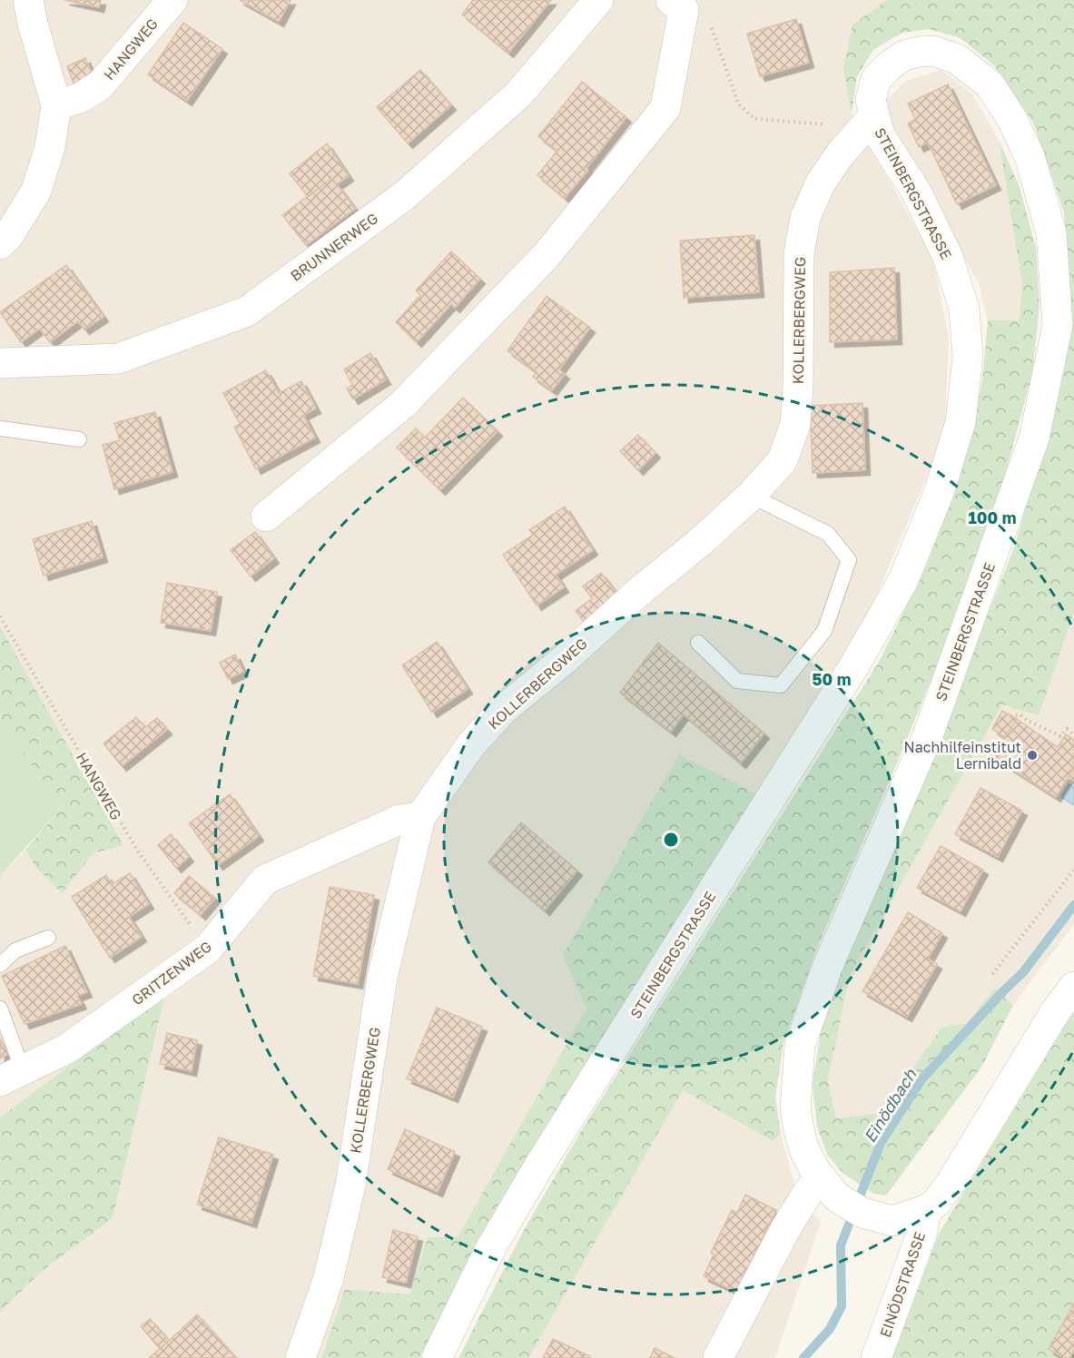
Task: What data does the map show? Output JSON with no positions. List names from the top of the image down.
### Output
{
  "streets": {
    "street": [
      "HANGWEG",
      "STEINBERGSTRASSE",
      "BRUNNERWEG",
      "KOLLERBERGWEG",
      "GRITZENWEG",
      "EINÖDSTRASSE"
    ]
  },
  "crossings": [
    ["HANGWEG", "GRITZENWEG"],
    ["STEINBERGSTRASSE", "KOLLERBERGWEG"],
    ["STEINBERGSTRASSE", "EINÖDSTRASSE"],
    ["KOLLERBERGWEG", "GRITZENWEG"]
  ],
  "water": ["Einödbach"],
  "places": ["Nachhilfeinstitut Lernibald"],
  "rings": ["100 m", "50 m"]
}
